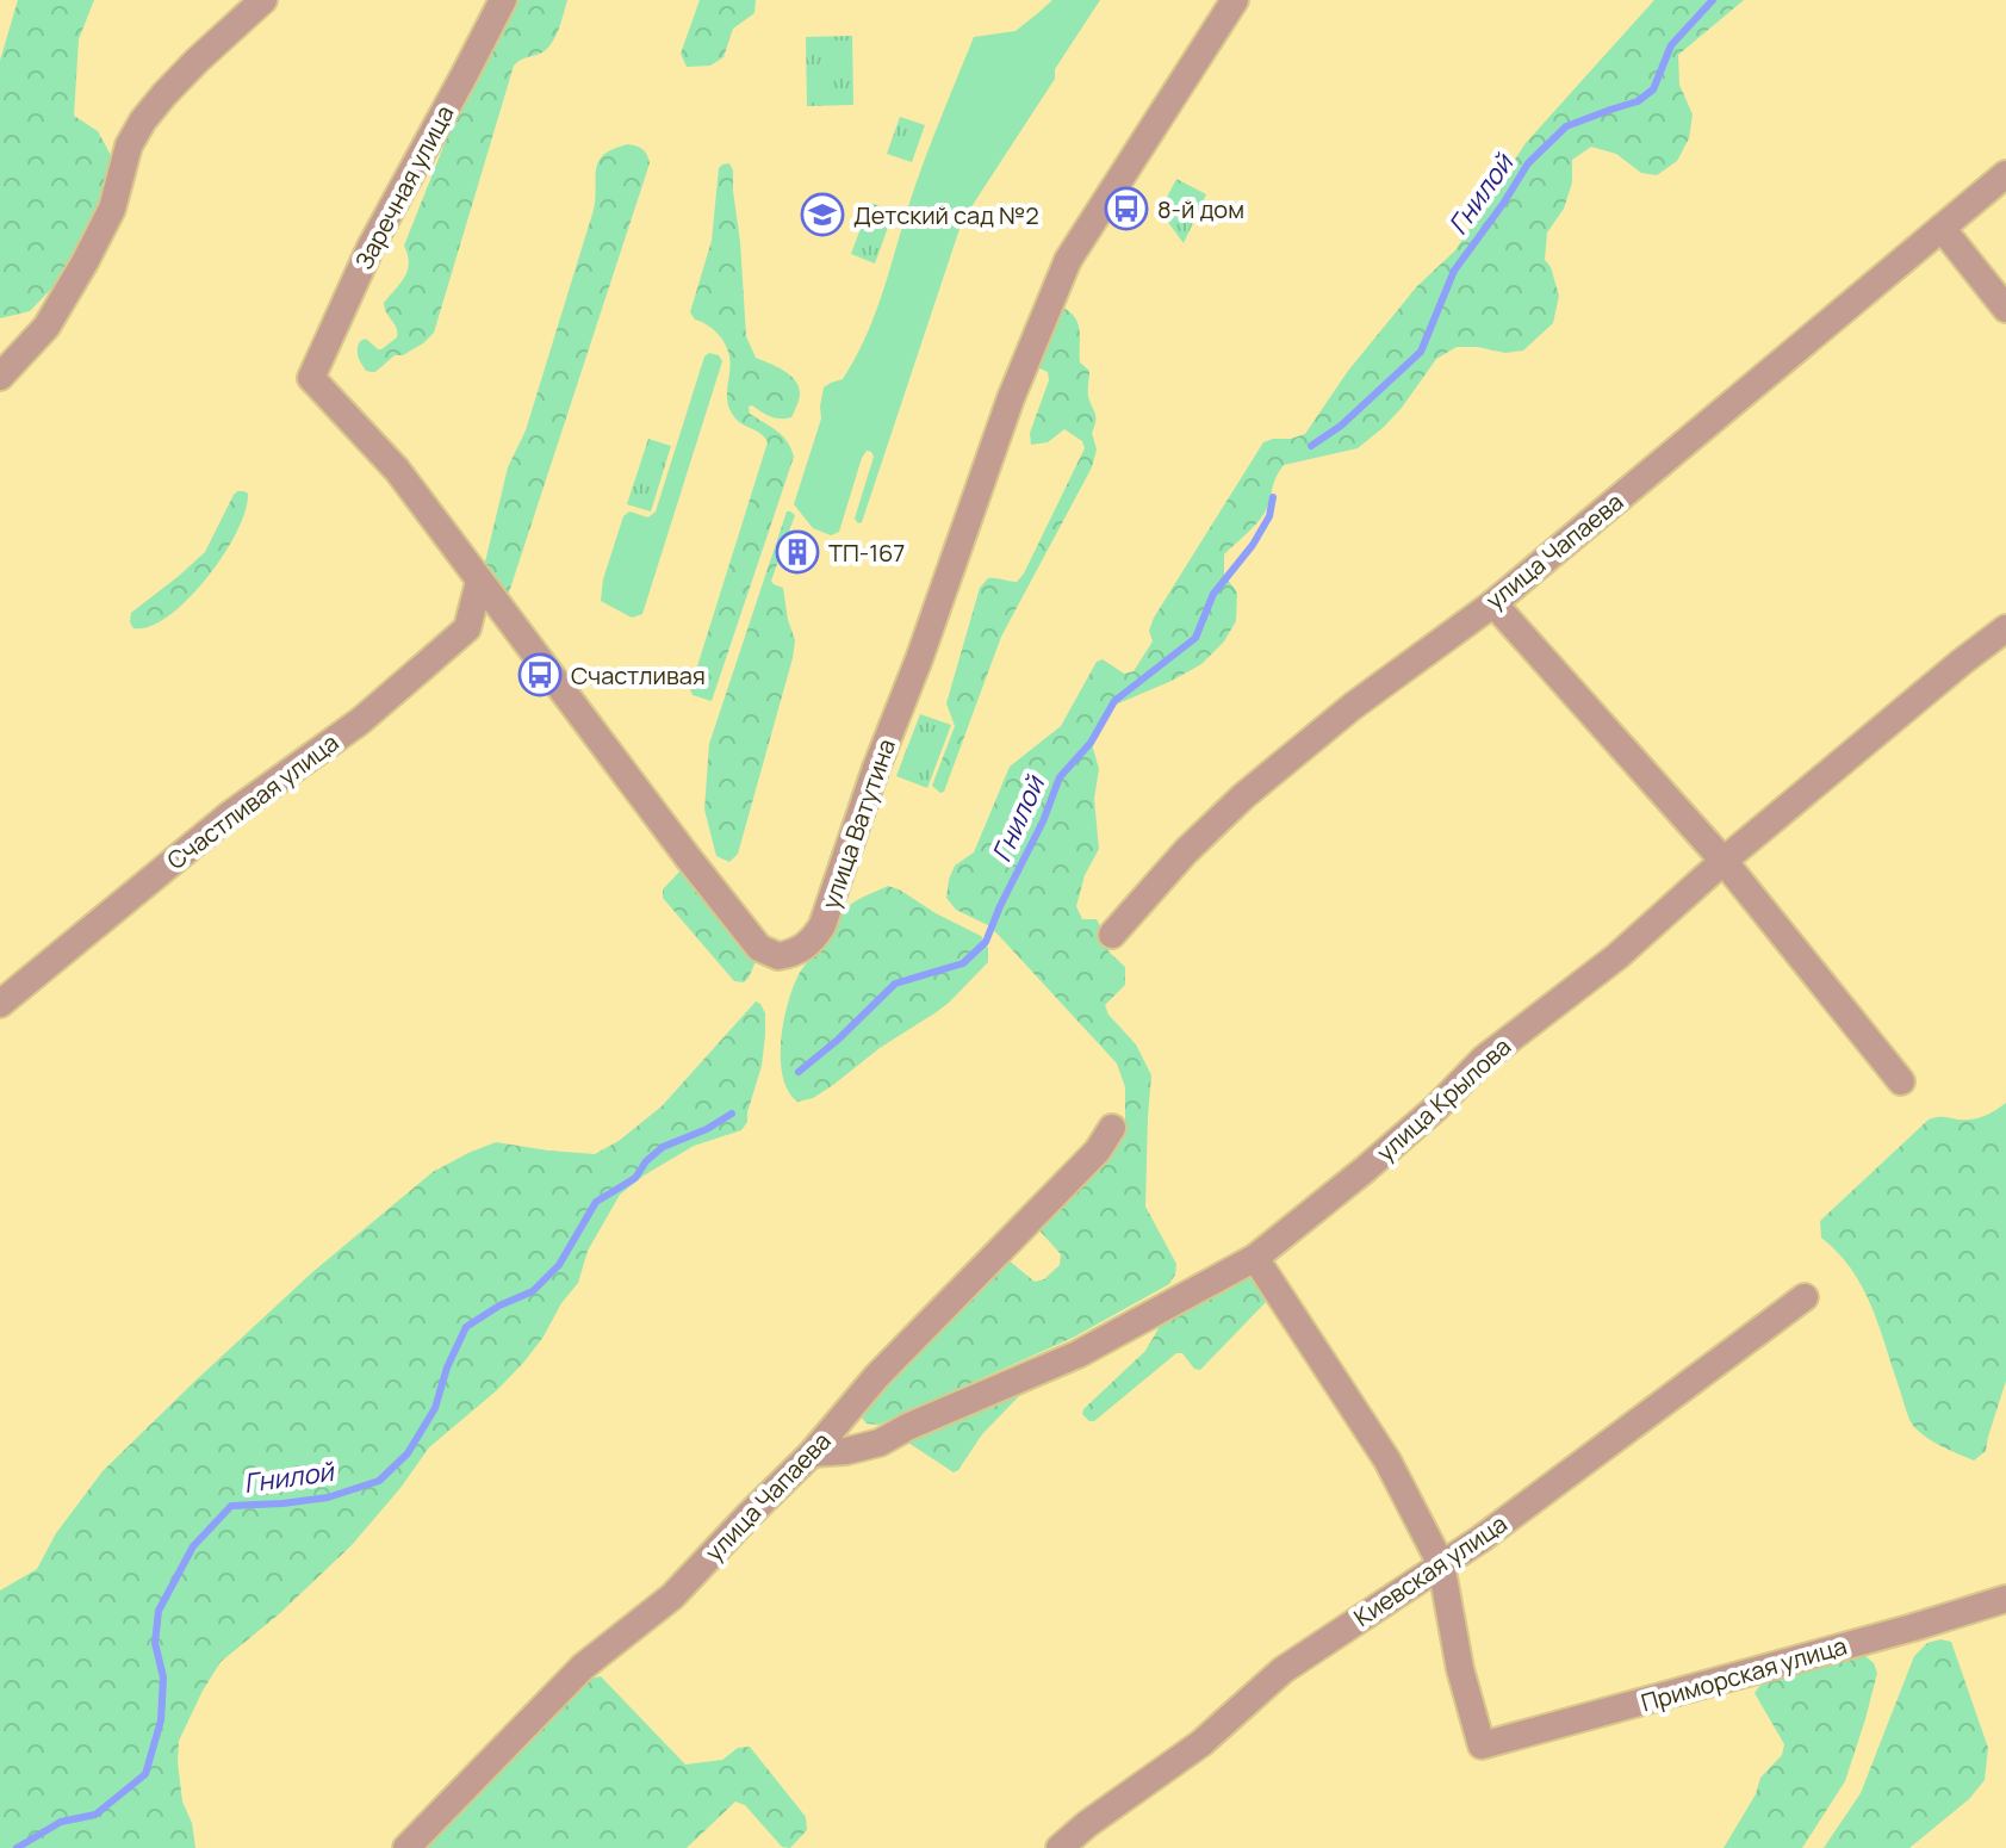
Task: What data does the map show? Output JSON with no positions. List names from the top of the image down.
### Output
{
  "streets": {
    "street": [
      "Заречная улица",
      "улица Чапаева",
      "Счастливая улица",
      "улица Ватутина",
      "улица Крылова",
      "Киевская улица",
      "Приморская улица"
    ]
  },
  "crossings": [
    ["Заречная улица", "улица Ватутина"],
    ["улица Чапаева", "улица Крылова"],
    ["Счастливая улица", "улица Ватутина"],
    ["Киевская улица", "Приморская улица"]
  ],
  "water": ["Гнилой"],
  "places": {
    "bus stop": ["8-й дом", "Счастливая"],
    "school or university": ["Детский сад №2"],
    "building": ["ТП-167"]
  }
}
